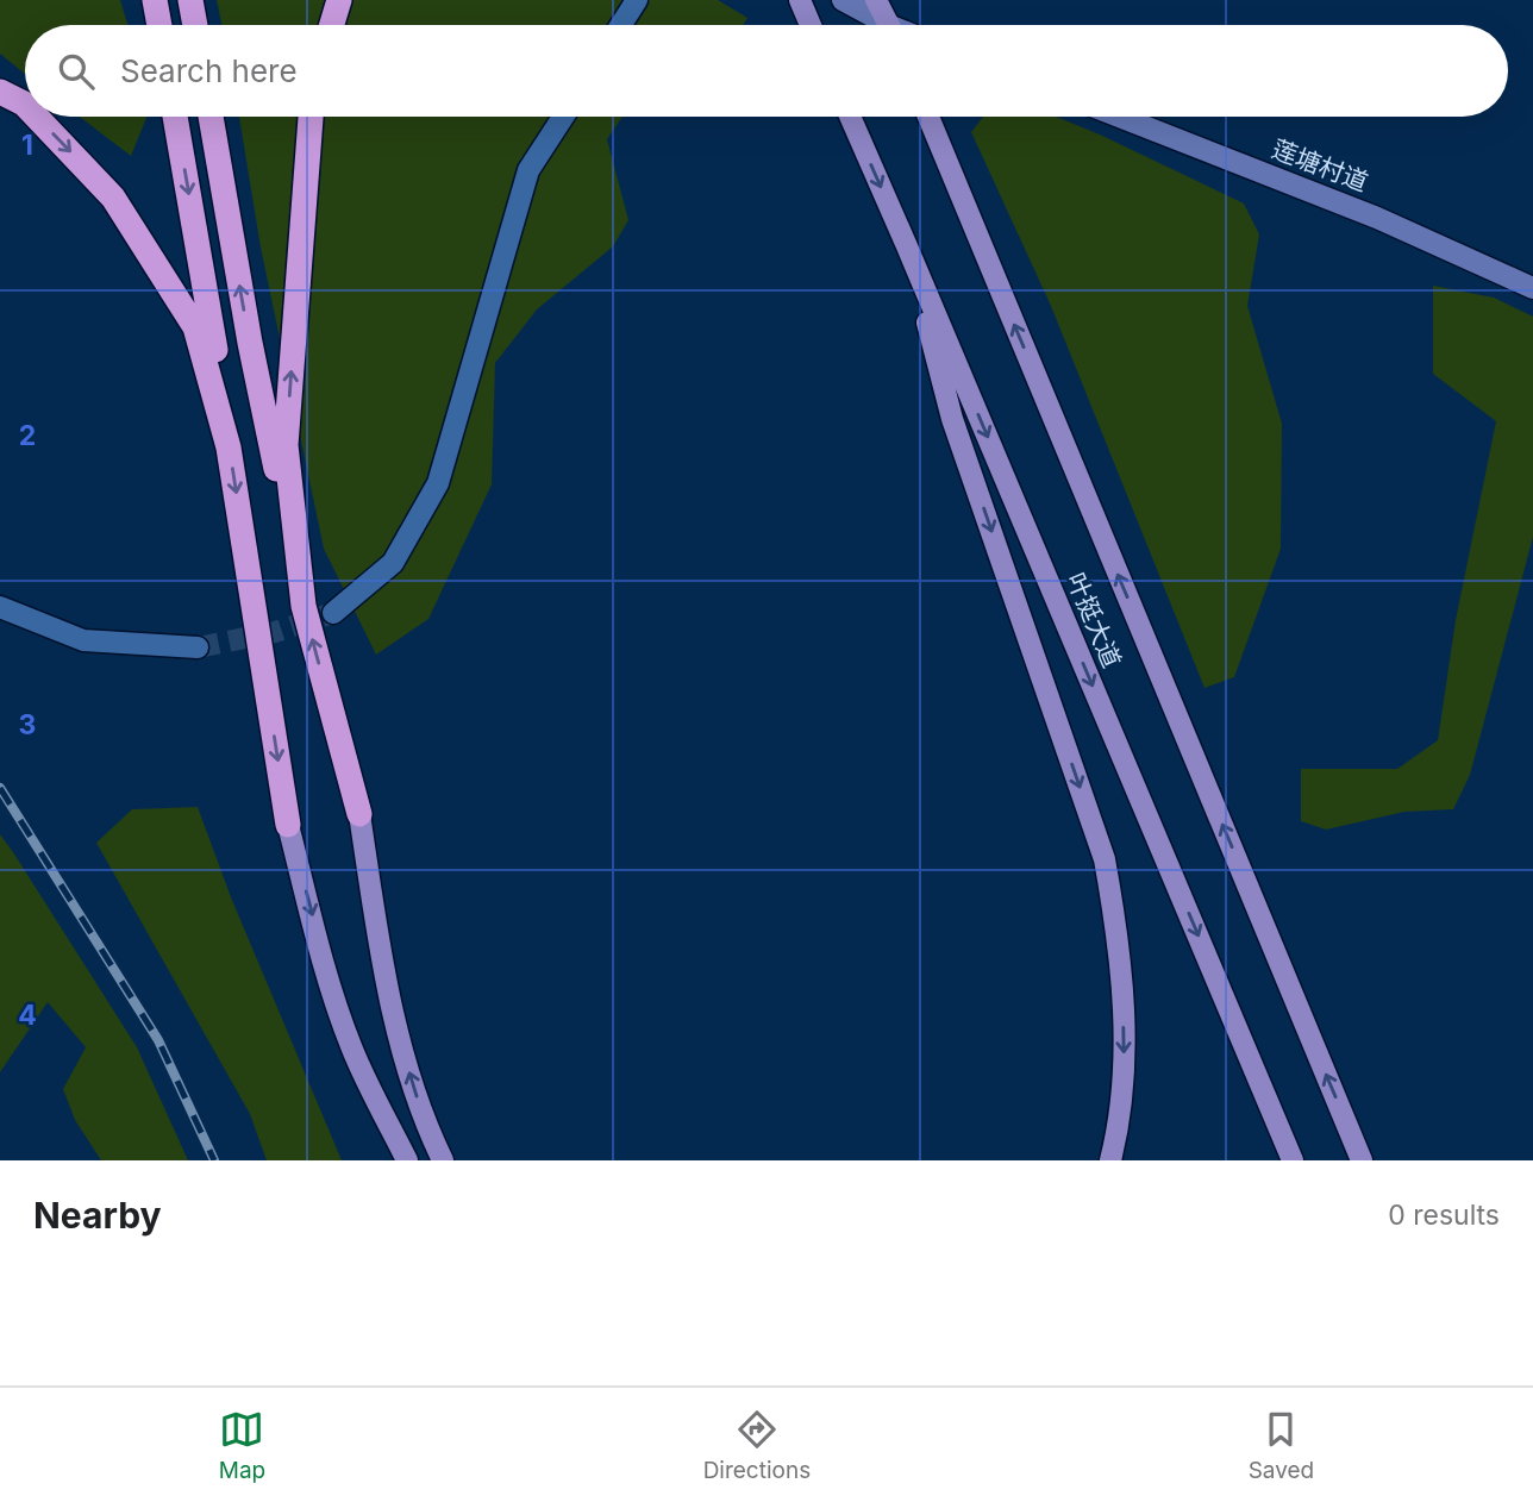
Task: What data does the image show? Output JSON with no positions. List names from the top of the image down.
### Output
{
  "streets": {
    "main road": ["莲塘村道", "叶挺大道"]
  },
  "page": {
    "search": "Search here",
    "heading": ["Nearby", "0 results"],
    "nav": ["Map", "Directions", "Saved"]
  },
  "grid": {
    "rows": [
      "1",
      "2",
      "3",
      "4"
    ]
  }
}
